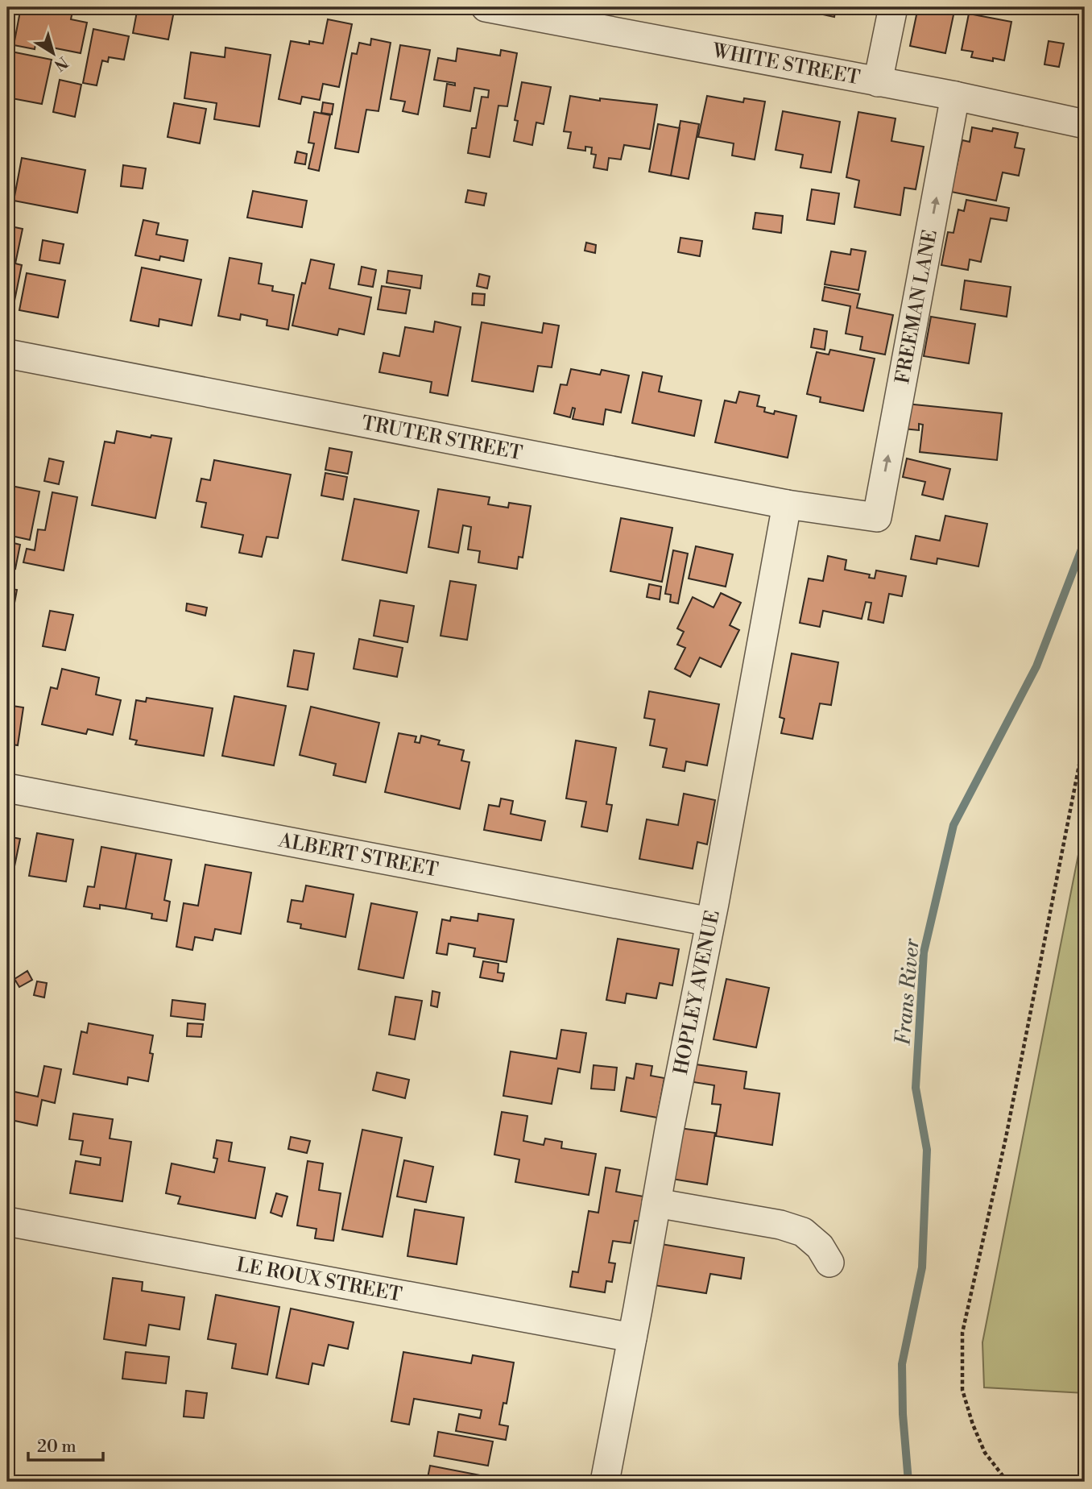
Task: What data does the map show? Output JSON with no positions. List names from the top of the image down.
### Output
{
  "streets": {
    "street": [
      "WHITE STREET",
      "FREEMAN LANE",
      "TRUTER STREET",
      "ALBERT STREET",
      "HOPLEY AVENUE",
      "LE ROUX STREET"
    ]
  },
  "crossings": [
    ["WHITE STREET", "FREEMAN LANE"],
    ["FREEMAN LANE", "TRUTER STREET"],
    ["TRUTER STREET", "HOPLEY AVENUE"],
    ["ALBERT STREET", "HOPLEY AVENUE"],
    ["HOPLEY AVENUE", "LE ROUX STREET"]
  ],
  "one_way": ["FREEMAN LANE"],
  "water": ["Frans River"],
  "scale_bar": "20 m",
  "north": "bottom right"
}
